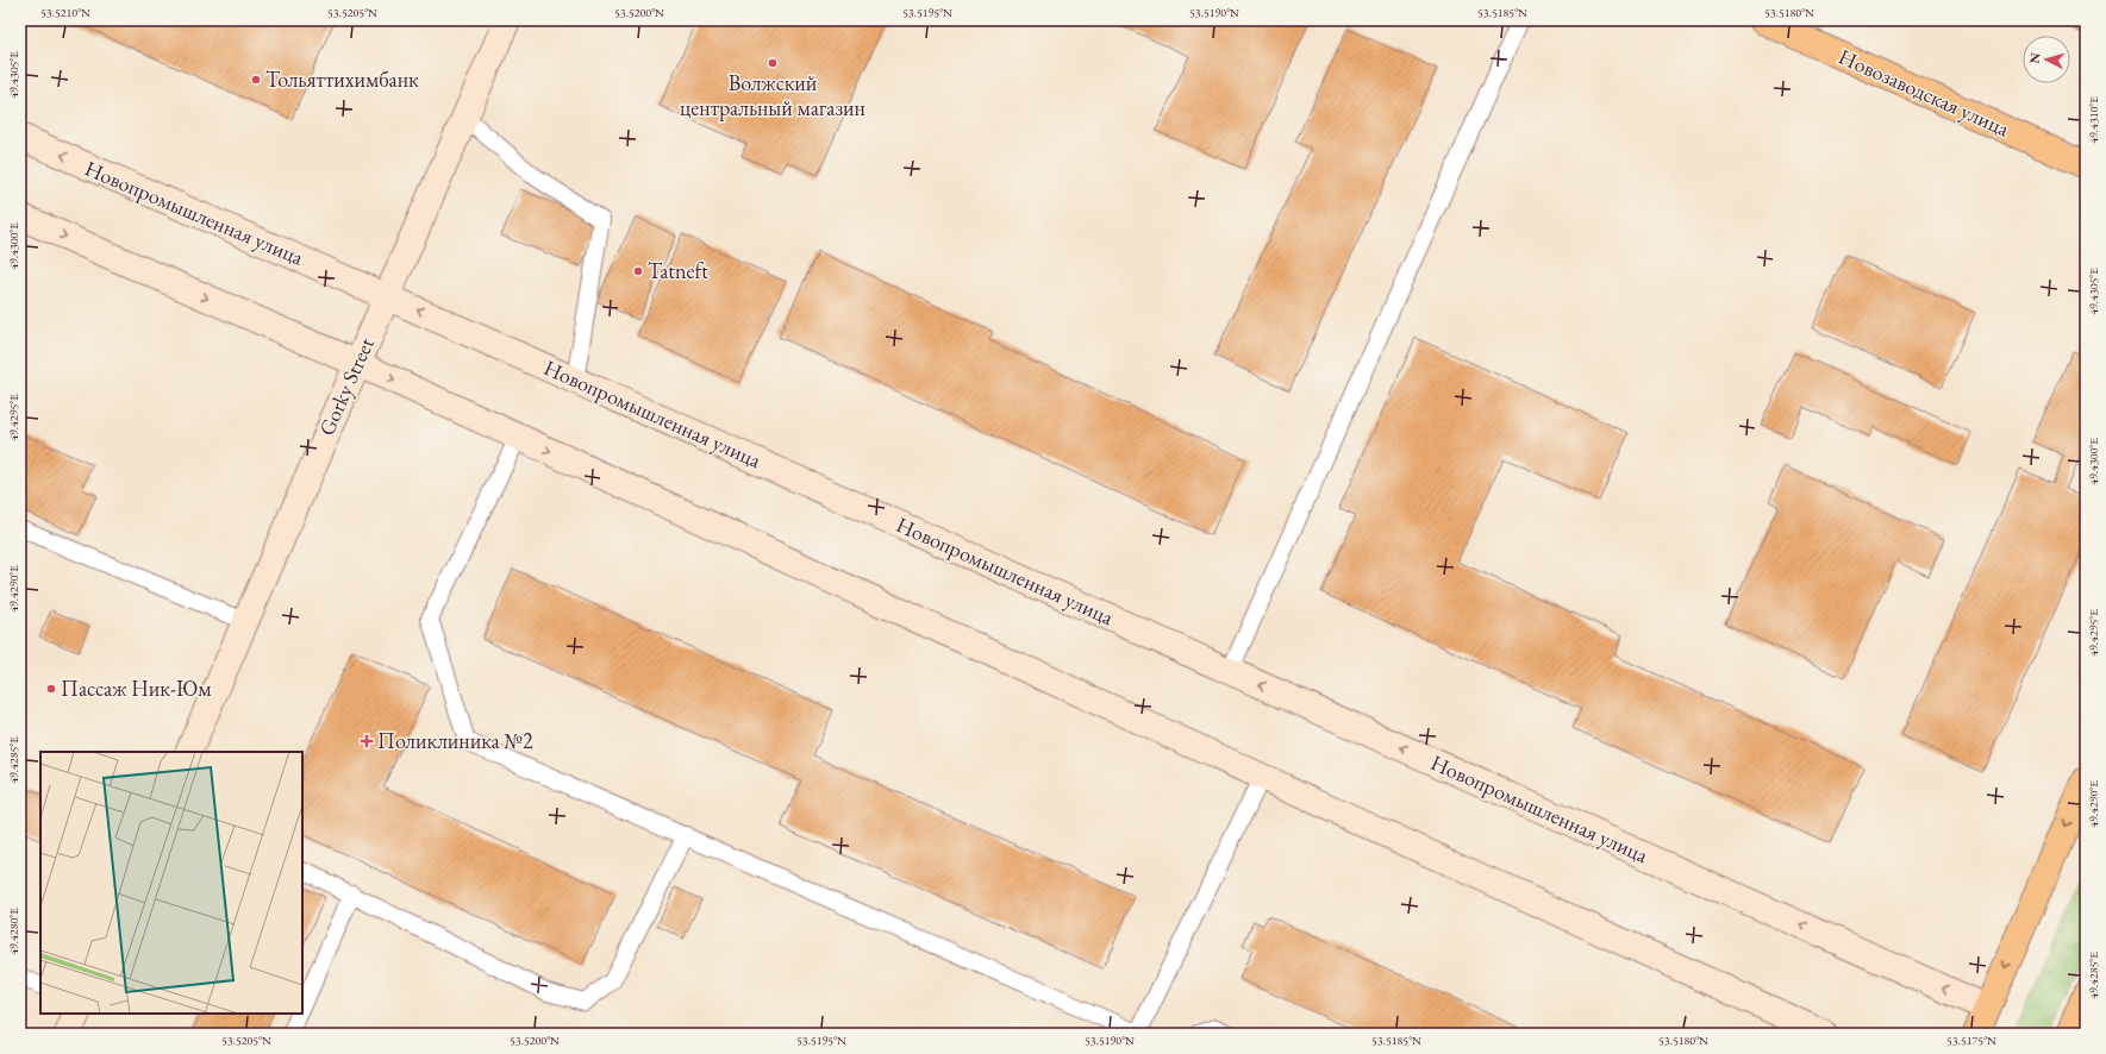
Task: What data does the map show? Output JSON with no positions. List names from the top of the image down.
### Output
{
  "streets": {
    "main road": ["Новозаводская улица", "Новопромышленная улица", "Gorky Street"]
  },
  "crossings": [
    ["Новопромышленная улица", "Gorky Street"]
  ],
  "places": {
    "other": [
      "Волжский центральный магазин",
      "Тольяттихимбанк",
      "Tatneft",
      "Пассаж Ник-Юм"
    ],
    "health": ["Поликлиника №2"]
  },
  "north": "left",
  "coordinates": [
    "53.5210°N",
    "53.5205°N",
    "53.5200°N",
    "53.5195°N",
    "53.5190°N",
    "53.5185°N",
    "53.5180°N",
    "49.4305°E",
    "49.4310°E",
    "49.4300°E",
    "49.4295°E",
    "49.4290°E",
    "49.4285°E",
    "49.4280°E",
    "53.5175°N"
  ]
}
